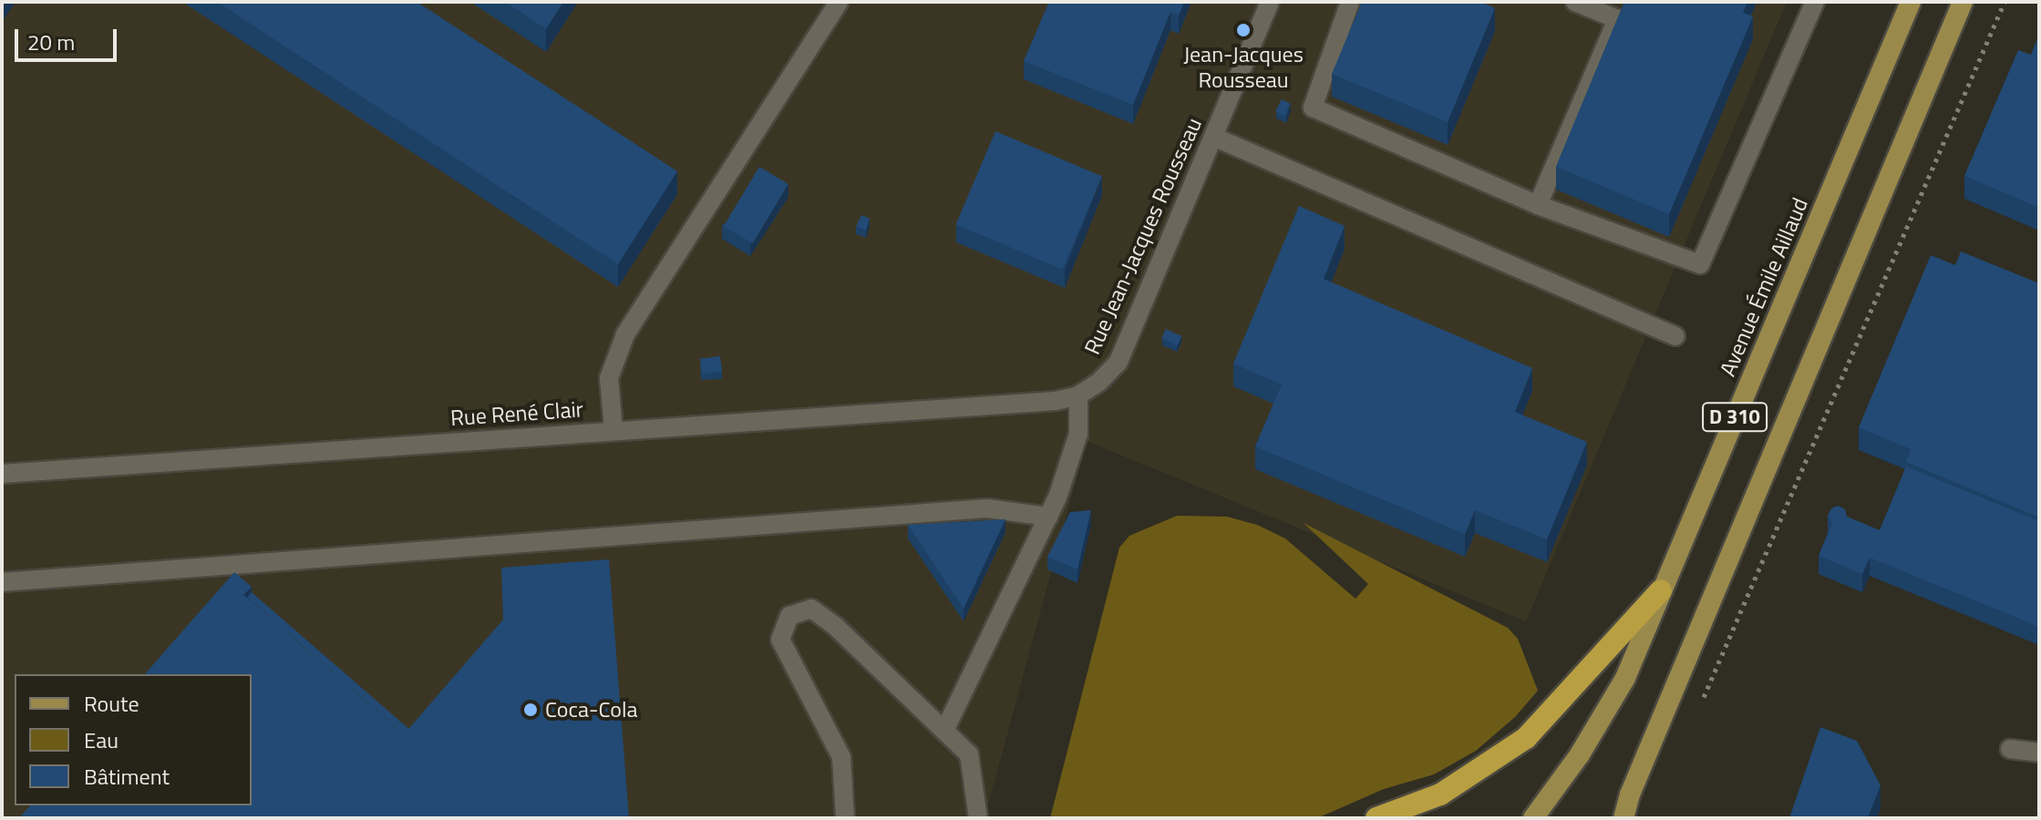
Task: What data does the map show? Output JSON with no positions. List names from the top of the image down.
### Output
{
  "streets": {
    "main road": ["Avenue Émile Aillaud", "D 310"],
    "lane": ["Rue Jean-Jacques Rousseau", "Rue René Clair"]
  },
  "crossings": [
    ["Rue Jean-Jacques Rousseau", "Rue René Clair"]
  ],
  "places": ["Jean-Jacques Rousseau", "Coca-Cola"],
  "legend": ["Route", "Eau", "Bâtiment"],
  "scale_bar": "20 m"
}
